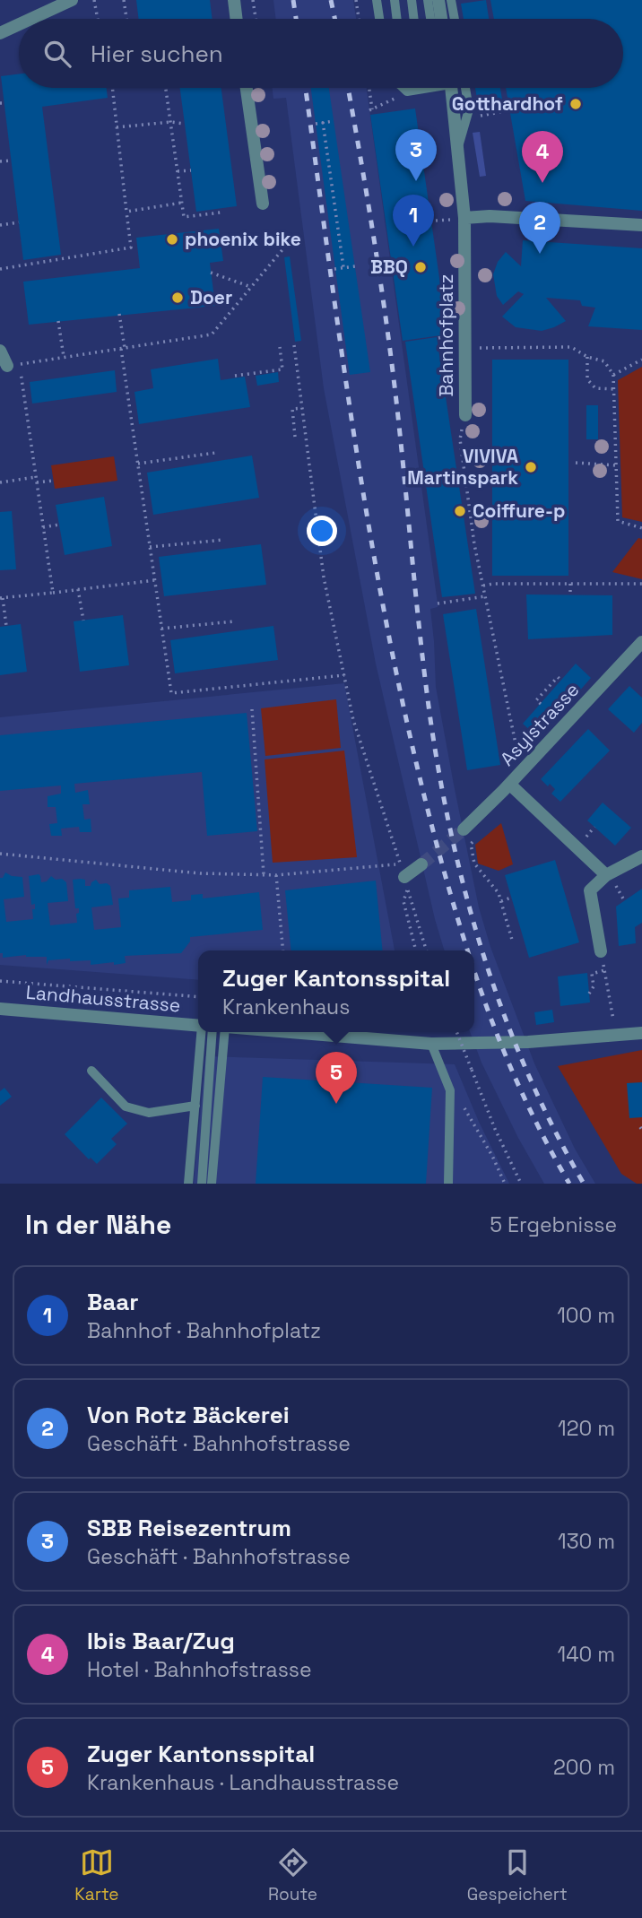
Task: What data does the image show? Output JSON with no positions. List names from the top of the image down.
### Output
{
  "streets": {
    "street": ["Bahnhofplatz", "Asylstrasse", "Landhausstrasse"]
  },
  "places": [
    "Gotthardhof",
    "phoenix bike",
    "BBQ",
    "Doer",
    "VIVIVA Martinspark",
    "Coiffure-p"
  ],
  "page": {
    "search": "Hier suchen",
    "pins": [
      "3",
      "4",
      "1",
      "2",
      "5"
    ],
    "popup": ["Zuger Kantonsspital", "Krankenhaus"],
    "heading": ["In der Nähe", "5 Ergebnisse"],
    "list": [
      {
        "mark": "1",
        "name": "Baar",
        "note": "Bahnhof · Bahnhofplatz",
        "value": "100 m"
      },
      {
        "mark": "2",
        "name": "Von Rotz Bäckerei",
        "note": "Geschäft · Bahnhofstrasse",
        "value": "120 m"
      },
      {
        "mark": "3",
        "name": "SBB Reisezentrum",
        "note": "Geschäft · Bahnhofstrasse",
        "value": "130 m"
      },
      {
        "mark": "4",
        "name": "Ibis Baar/Zug",
        "note": "Hotel · Bahnhofstrasse",
        "value": "140 m"
      },
      {
        "mark": "5",
        "name": "Zuger Kantonsspital",
        "note": "Krankenhaus · Landhausstrasse",
        "value": "200 m"
      }
    ],
    "nav": ["Karte", "Route", "Gespeichert"]
  }
}
